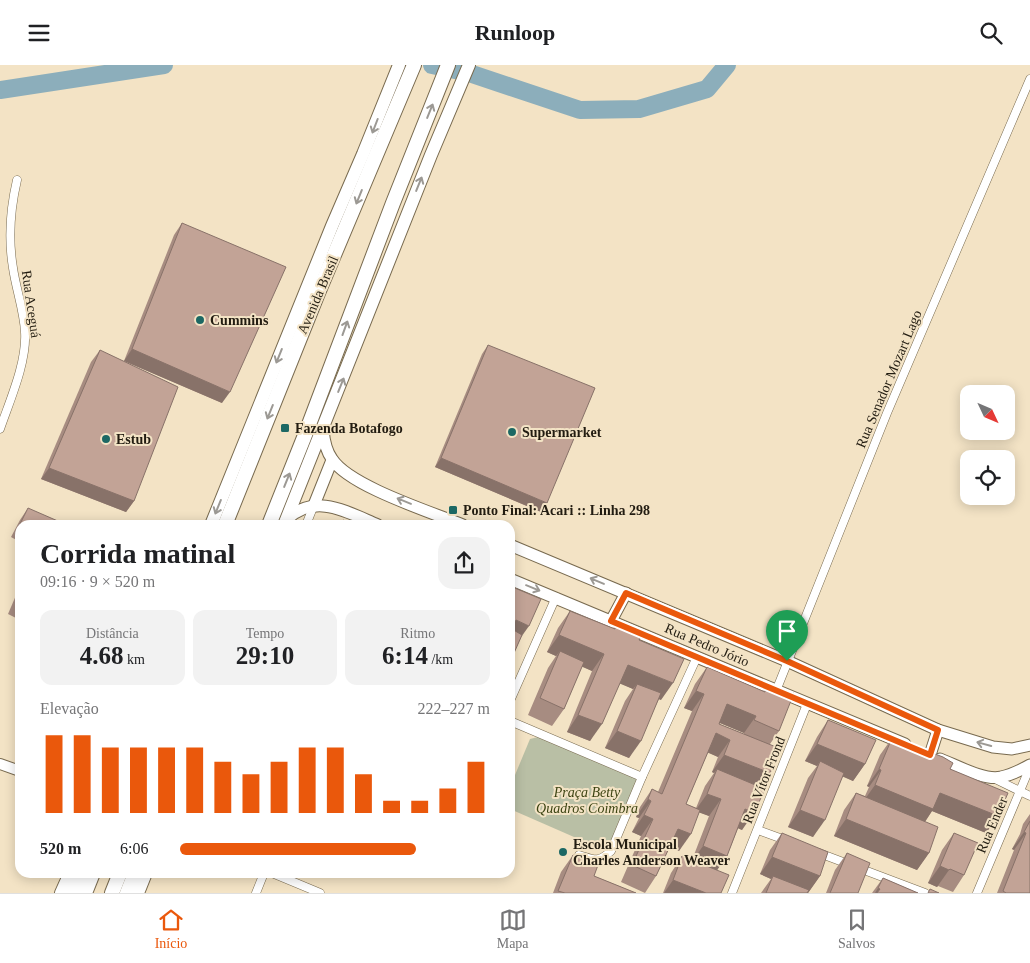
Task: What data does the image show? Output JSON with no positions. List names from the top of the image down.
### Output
{
  "streets": {
    "highway": ["Avenida Brasil"],
    "main road": ["Rua Pedro Jório"],
    "street": [
      "Rua Aceguá",
      "Rua Senador Mozart Lago",
      "Rua Vítor Frond",
      "Rua Ender"
    ]
  },
  "crossings": [
    ["Rua Senador Mozart Lago", "Rua Pedro Jório"],
    ["Rua Pedro Jório", "Rua Vítor Frond"],
    ["Rua Pedro Jório", "Rua Ender"]
  ],
  "parks": ["Praça Betty Quadros Coimbra"],
  "places": {
    "other": [
      "Cummins",
      "Supermarket",
      "Estub",
      "Escola Municipal Charles Anderson Weaver"
    ],
    "transit": ["Fazenda Botafogo", "Ponto Final: Acari :: Linha 298"]
  },
  "north": "bottom right",
  "page": {
    "header": "Runloop",
    "heading": ["Corrida matinal", "09:16 · 9 × 520 m"],
    "stats": [
      ["Distância", "4.68 km"],
      ["Tempo", "29:10"],
      ["Ritmo", "6:14 /km"]
    ],
    "chart": ["Elevação", "222–227 m"],
    "list": [
      {
        "name": "520 m",
        "note": "6:06"
      }
    ],
    "tabs": ["Início", "Mapa", "Salvos"]
  }
}
